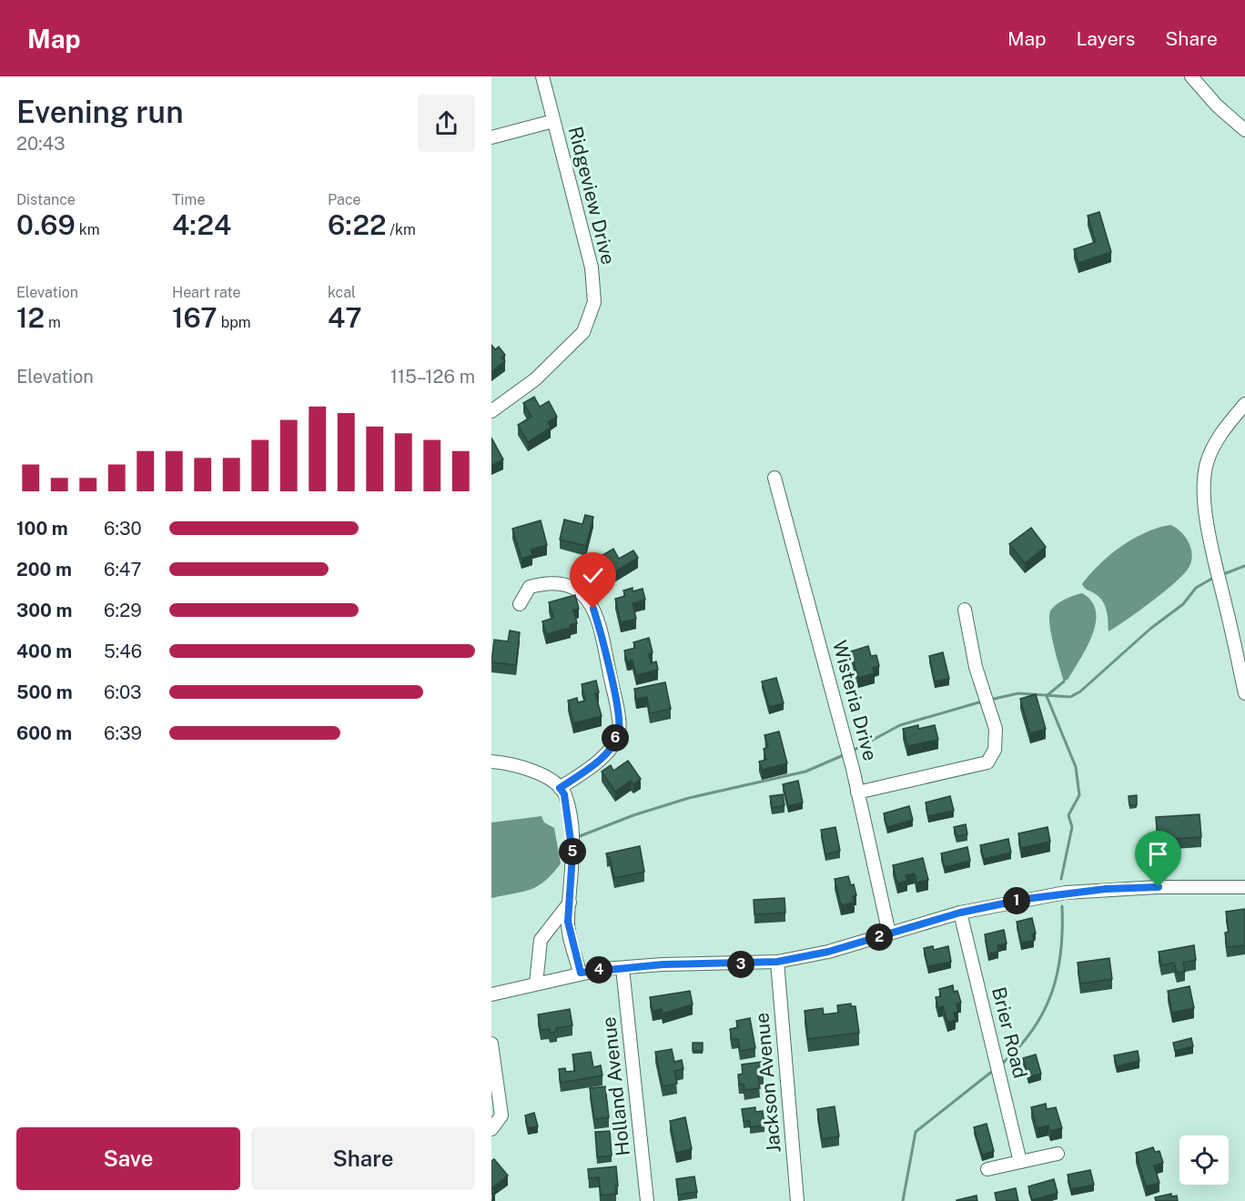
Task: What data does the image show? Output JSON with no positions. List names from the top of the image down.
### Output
{
  "streets": {
    "street": [
      "Ridgeview Drive",
      "Wisteria Drive",
      "Brier Road",
      "Jackson Avenue",
      "Holland Avenue"
    ]
  },
  "page": {
    "header": "Map",
    "nav": ["Map", "Layers", "Share"],
    "heading": ["Evening run", "20:43"],
    "stats": [
      ["Distance", "0.69 km"],
      ["Time", "4:24"],
      ["Pace", "6:22 /km"],
      ["Elevation", "12 m"],
      ["Heart rate", "167 bpm"],
      ["kcal", "47"]
    ],
    "chart": ["Elevation", "115–126 m"],
    "list": [
      {
        "name": "100 m",
        "note": "6:30"
      },
      {
        "name": "200 m",
        "note": "6:47"
      },
      {
        "name": "300 m",
        "note": "6:29"
      },
      {
        "name": "400 m",
        "note": "5:46"
      },
      {
        "name": "500 m",
        "note": "6:03"
      },
      {
        "name": "600 m",
        "note": "6:39"
      }
    ],
    "pins": [
      "6",
      "5",
      "1",
      "2",
      "3",
      "4"
    ],
    "buttons": ["Save", "Share"]
  }
}
